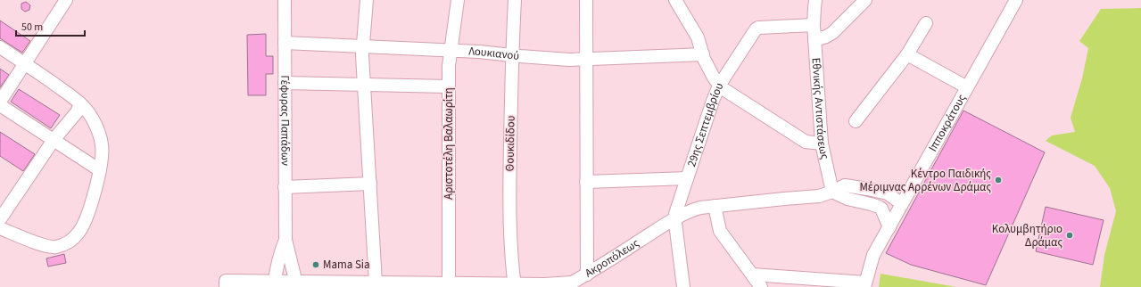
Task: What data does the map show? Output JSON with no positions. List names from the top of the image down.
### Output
{
  "streets": {
    "street": [
      "Λουκιανού",
      "Εθνικής Αντιστάσεως",
      "Γέφυρας Παπάδων",
      "Ιπποκράτους",
      "29ης Σεπτεμβρίου",
      "Αριστοτέλη Βαλαωρίτη",
      "Θουκιδίδου",
      "Ακροπόλεως"
    ]
  },
  "crossings": [
    ["Λουκιανού", "Γέφυρας Παπάδων"],
    ["Λουκιανού", "Αριστοτέλη Βαλαωρίτη"],
    ["Λουκιανού", "Θουκιδίδου"],
    ["Εθνικής Αντιστάσεως", "29ης Σεπτεμβρίου"],
    ["Εθνικής Αντιστάσεως", "Ακροπόλεως"],
    ["Ιπποκράτους", "Ακροπόλεως"],
    ["29ης Σεπτεμβρίου", "Ακροπόλεως"],
    ["Αριστοτέλη Βαλαωρίτη", "Ακροπόλεως"],
    ["Θουκιδίδου", "Ακροπόλεως"]
  ],
  "places": ["Κέντρο Παιδικής Μέριμνας Αρρένων Δράμας", "Κολυμβητήριο Δράμας", "Mama Sia"],
  "scale_bar": "50 m"
}
